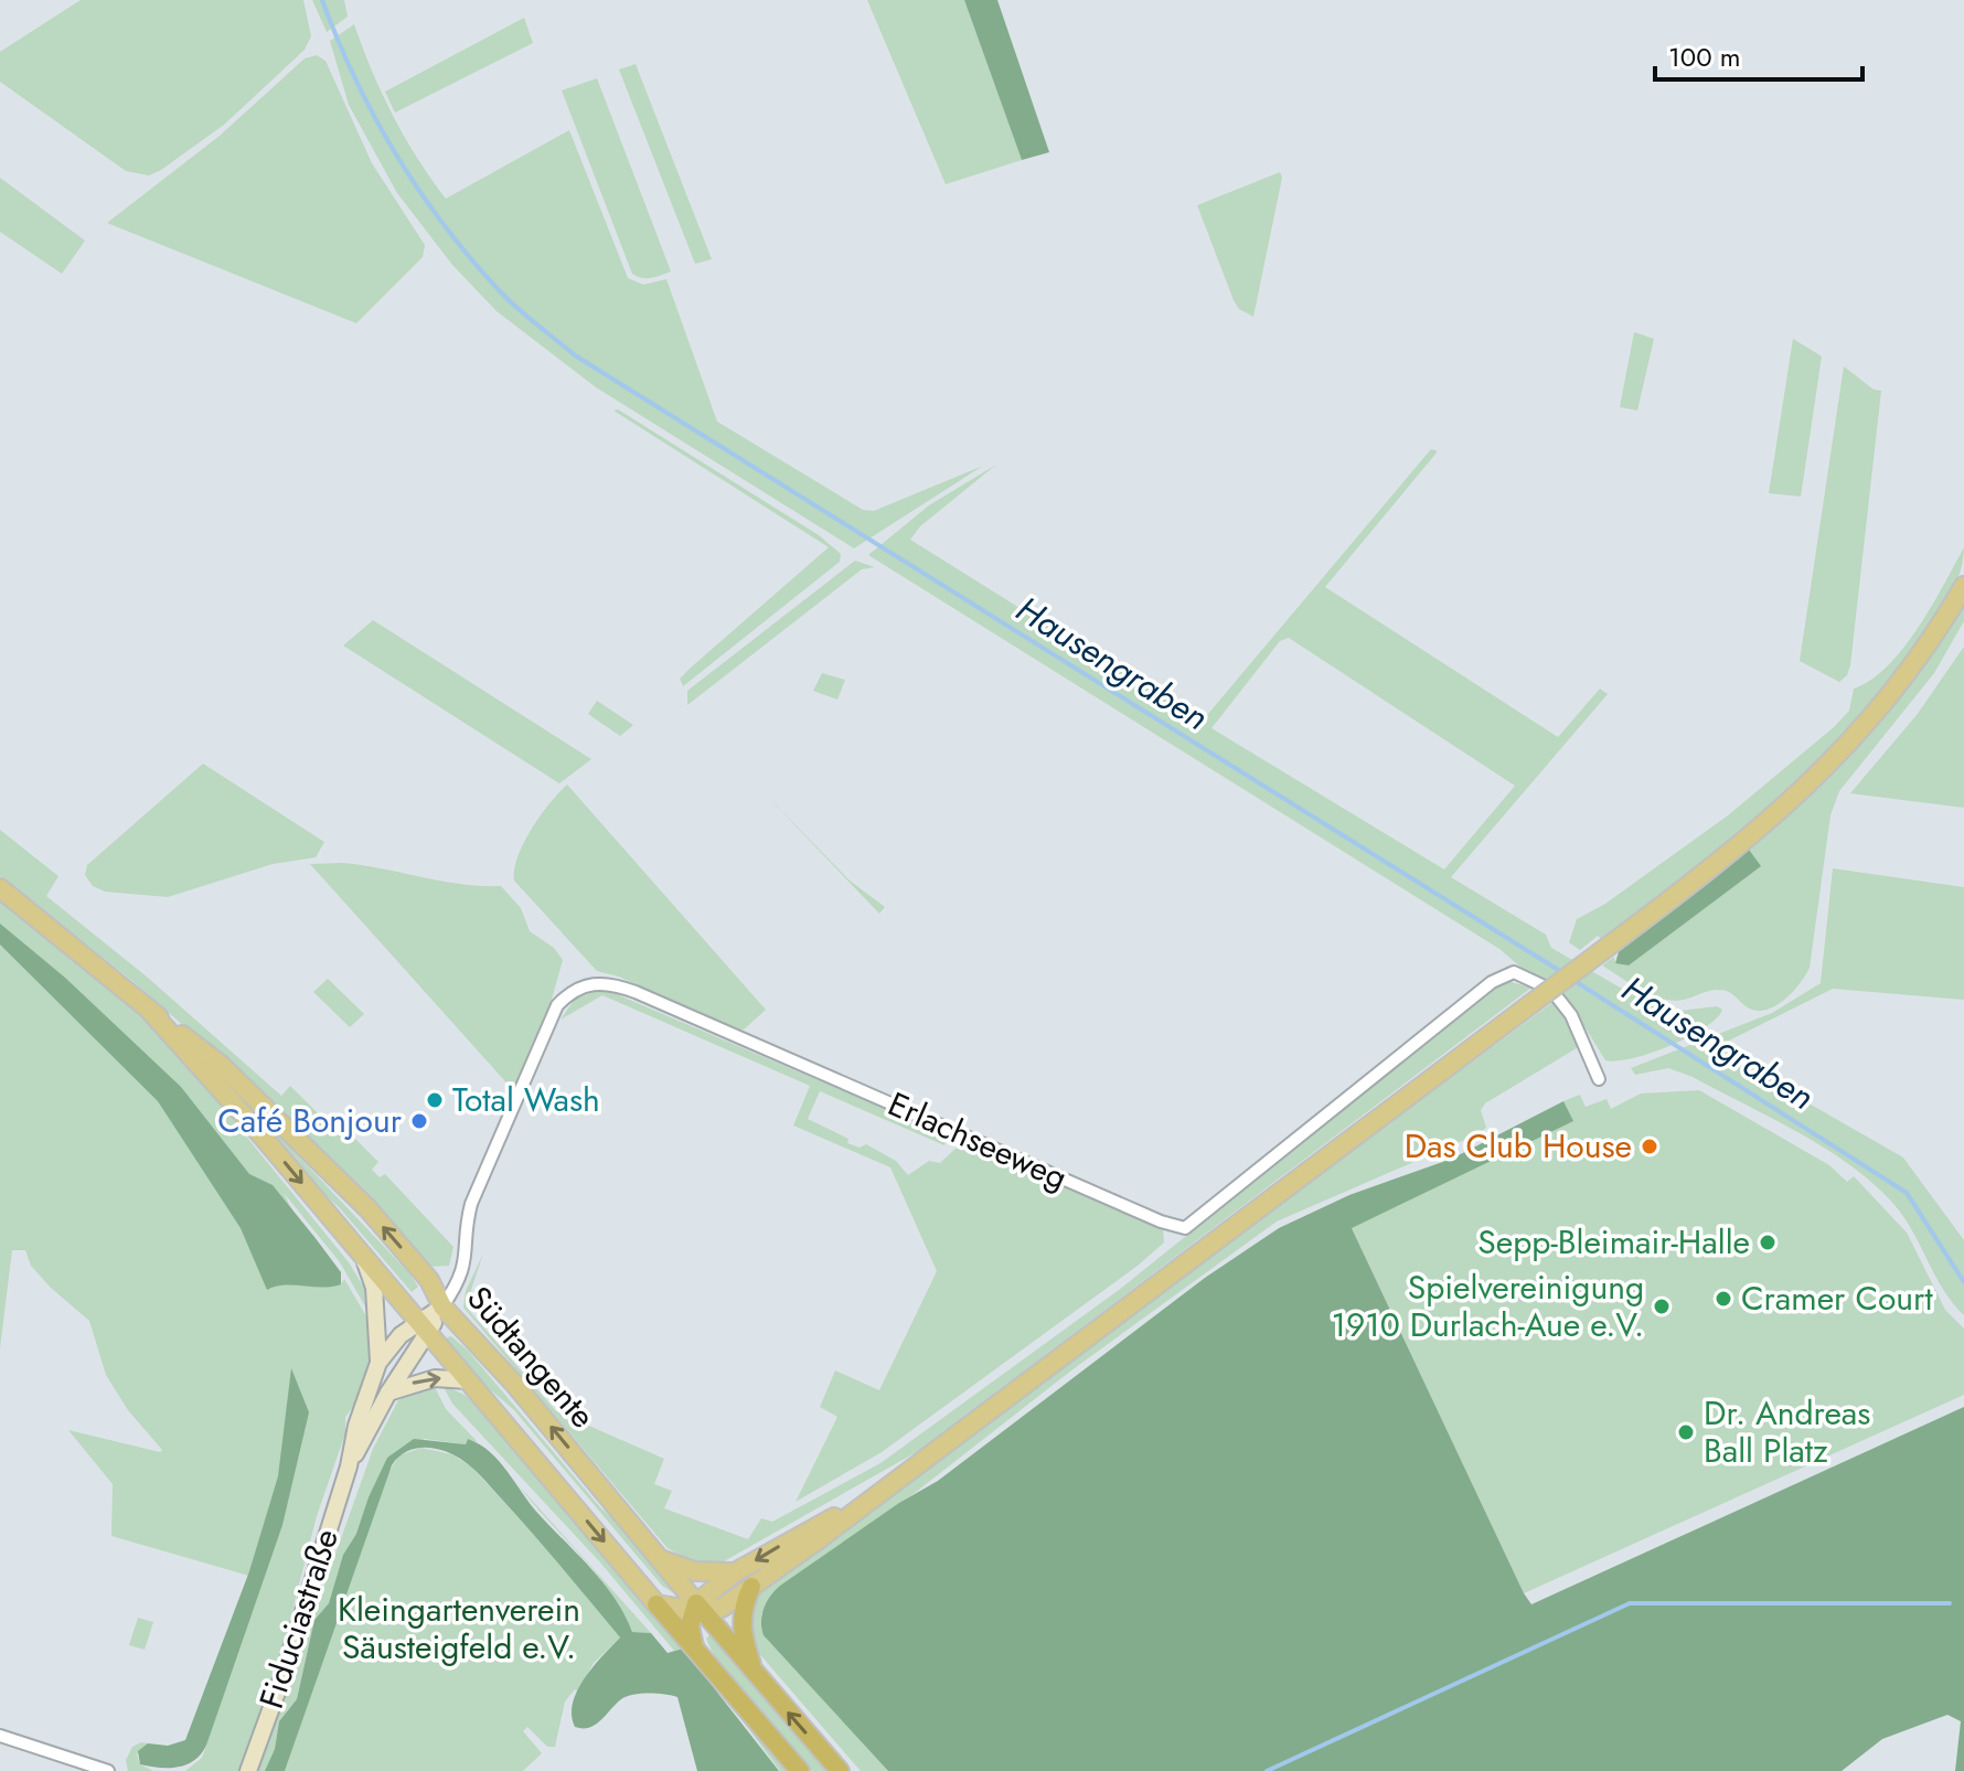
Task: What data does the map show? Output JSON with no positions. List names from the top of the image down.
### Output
{
  "streets": {
    "highway": ["Südtangente"],
    "main road": ["Fiduciastraße"],
    "street": ["Erlachseeweg"]
  },
  "crossings": [
    ["Erlachseeweg", "Südtangente"],
    ["Erlachseeweg", "Fiduciastraße"],
    ["Südtangente", "Fiduciastraße"]
  ],
  "water": ["Hausengraben"],
  "parks": ["Kleingartenverein Säusteigfeld e.V."],
  "places": [
    "Total Wash",
    "Café Bonjour",
    "Das Club House",
    "Sepp-Bleimair-Halle",
    "Cramer Court",
    "Spielvereinigung 1910 Durlach-Aue e.V.",
    "Dr. Andreas Ball Platz"
  ],
  "scale_bar": "100 m"
}
